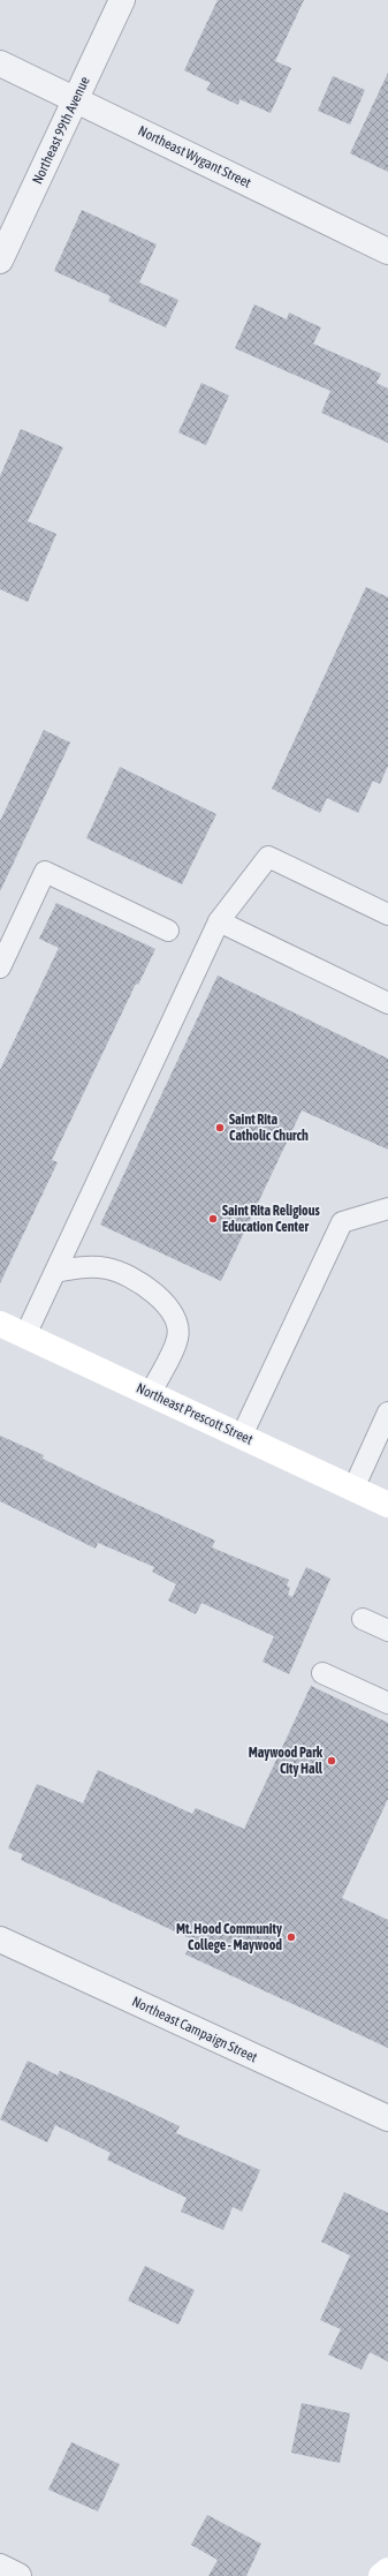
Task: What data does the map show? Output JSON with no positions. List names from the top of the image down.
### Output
{
  "streets": {
    "street": [
      "Northeast 99th Avenue",
      "Northeast Wygant Street",
      "Northeast Prescott Street",
      "Northeast Campaign Street"
    ]
  },
  "crossings": [
    ["Northeast 99th Avenue", "Northeast Wygant Street"]
  ],
  "places": [
    "Saint Rita Catholic Church",
    "Saint Rita Religious Education Center",
    "Maywood Park City Hall",
    "Mt. Hood Community College - Maywood"
  ]
}
